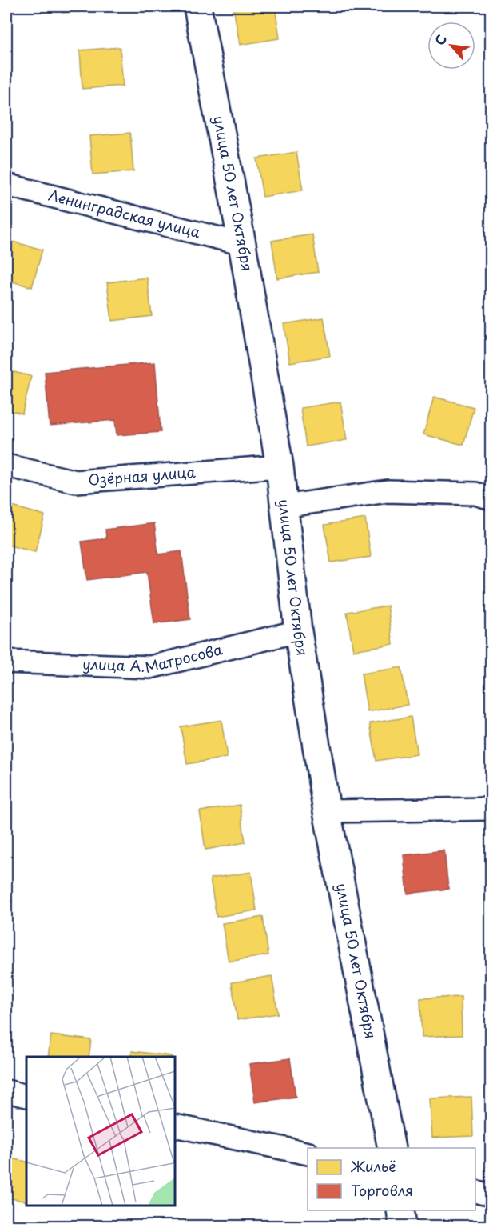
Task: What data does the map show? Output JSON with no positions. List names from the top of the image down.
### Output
{
  "streets": {
    "main road": ["улица 50 лет Октября"],
    "street": ["Ленинградская улица", "Озёрная улица", "улица А.Матросова"]
  },
  "crossings": [
    ["улица 50 лет Октября", "Ленинградская улица"],
    ["улица 50 лет Октября", "Озёрная улица"],
    ["улица 50 лет Октября", "улица А.Матросова"]
  ],
  "legend": ["Жильё", "Торговля"],
  "north": "top left"
}
